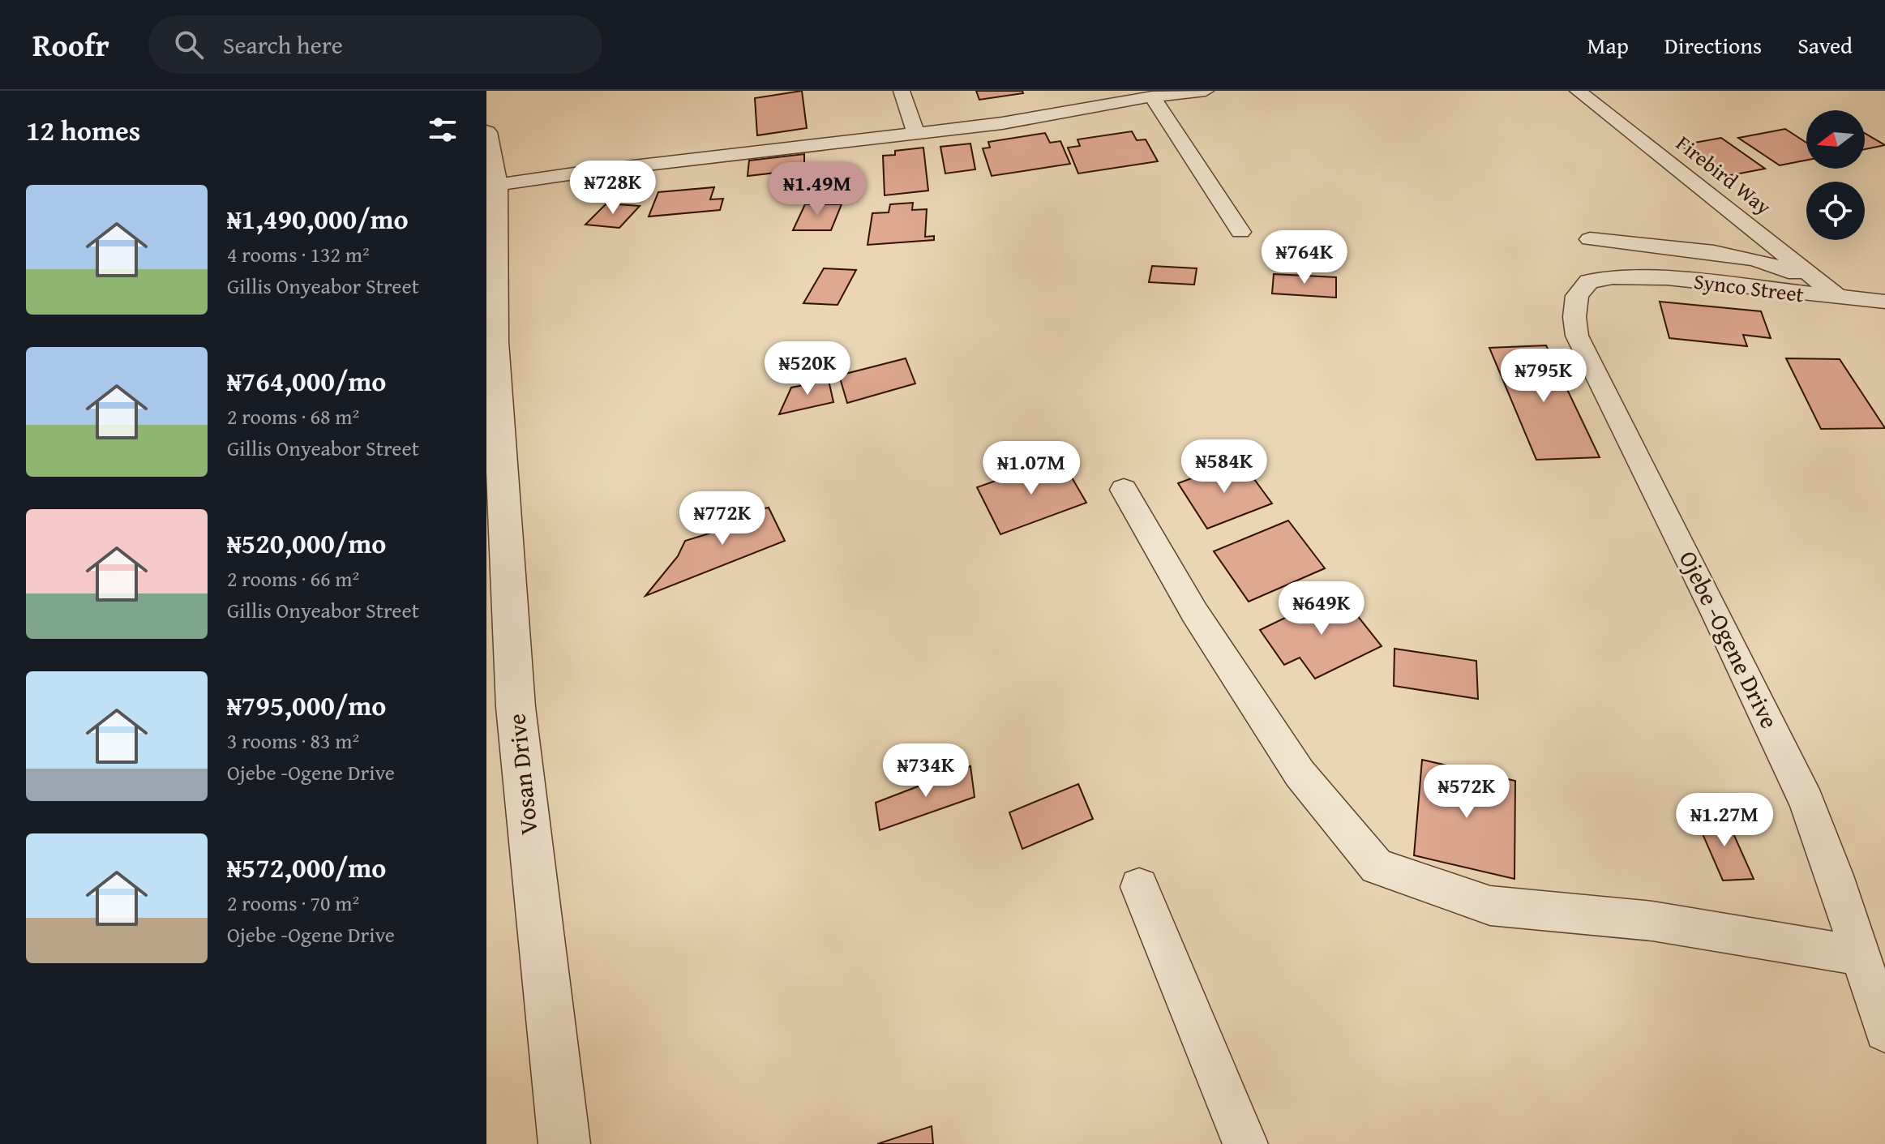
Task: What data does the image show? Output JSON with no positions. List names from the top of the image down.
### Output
{
  "streets": {
    "street": [
      "Firebird Way",
      "Synco Street",
      "Ojebe -Ogene Drive",
      "Vosan Drive"
    ]
  },
  "crossings": [
    ["Firebird Way", "Synco Street"],
    ["Synco Street", "Ojebe -Ogene Drive"]
  ],
  "north": "left",
  "page": {
    "header": "Roofr",
    "search": "Search here",
    "nav": ["Map", "Directions", "Saved"],
    "heading": "12 homes",
    "price": [
      "₦728K",
      "₦1.49M",
      "₦764K",
      "₦520K",
      "₦795K",
      "₦584K",
      "₦1.07M",
      "₦772K",
      "₦649K",
      "₦734K",
      "₦572K",
      "₦1.27M"
    ],
    "list": [
      {
        "name": "₦1,490,000/mo",
        "note": "4 rooms · 132 m² · Gillis Onyeabor Street"
      },
      {
        "name": "₦764,000/mo",
        "note": "2 rooms · 68 m² · Gillis Onyeabor Street"
      },
      {
        "name": "₦520,000/mo",
        "note": "2 rooms · 66 m² · Gillis Onyeabor Street"
      },
      {
        "name": "₦795,000/mo",
        "note": "3 rooms · 83 m² · Ojebe -Ogene Drive"
      },
      {
        "name": "₦572,000/mo",
        "note": "2 rooms · 70 m² · Ojebe -Ogene Drive"
      }
    ]
  }
}
